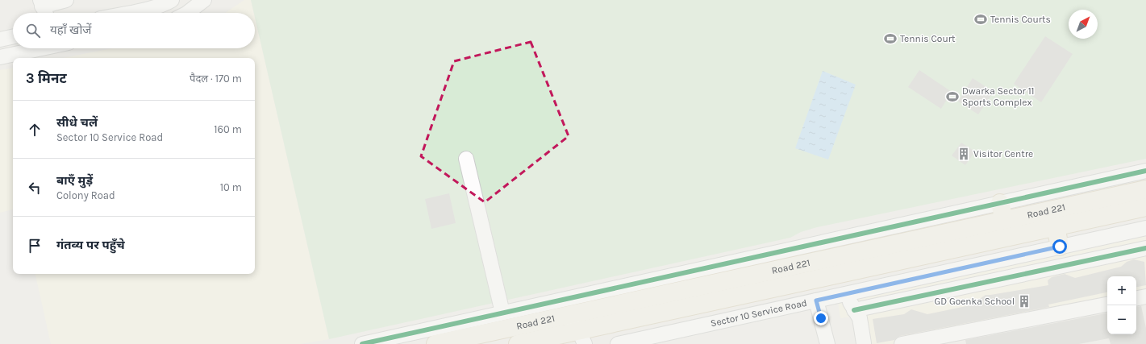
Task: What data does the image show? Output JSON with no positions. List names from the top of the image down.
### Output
{
  "streets": {
    "main road": ["Road 221"],
    "street": ["Sector 10 Service Road"]
  },
  "places": {
    "sports": ["Tennis Courts", "Tennis Court", "Dwarka Sector 11 Sports Complex"],
    "building": ["Visitor Centre", "GD Goenka School"]
  },
  "north": "top right",
  "page": {
    "search": "यहाँ खोजें",
    "heading": ["3 मिनट", "पैदल · 170 m"],
    "list": [
      ["सीधे चलें", "Sector 10 Service Road", "160 m"],
      ["बाएँ मुड़ें", "Colony Road", "10 m"],
      "गंतव्य पर पहुँचे"
    ],
    "map_buttons": ["+", "−"]
  }
}
